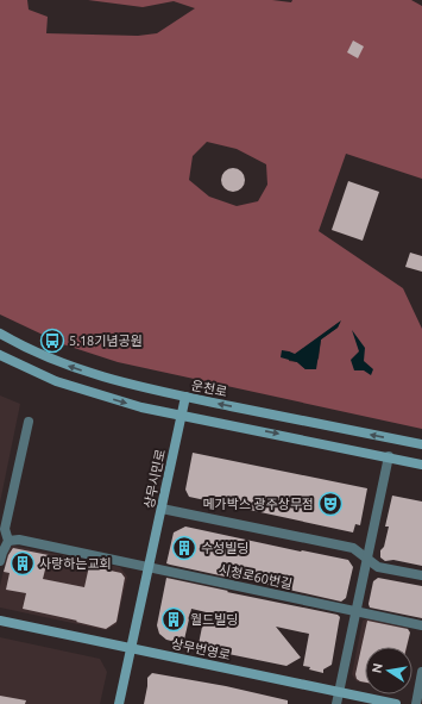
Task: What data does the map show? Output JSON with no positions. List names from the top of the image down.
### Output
{
  "streets": {
    "street": [
      "운천로",
      "상무시민로",
      "시청로60번길",
      "상무번영로"
    ]
  },
  "crossings": [
    ["운천로", "상무시민로"],
    ["상무시민로", "시청로60번길"],
    ["상무시민로", "상무번영로"]
  ],
  "places": {
    "bus stop": ["5.18기념공원"],
    "theatre": ["메가박스 광주상무점"],
    "building": ["수성빌딩", "사랑하는교회", "월드빌딩"]
  },
  "north": "left"
}
